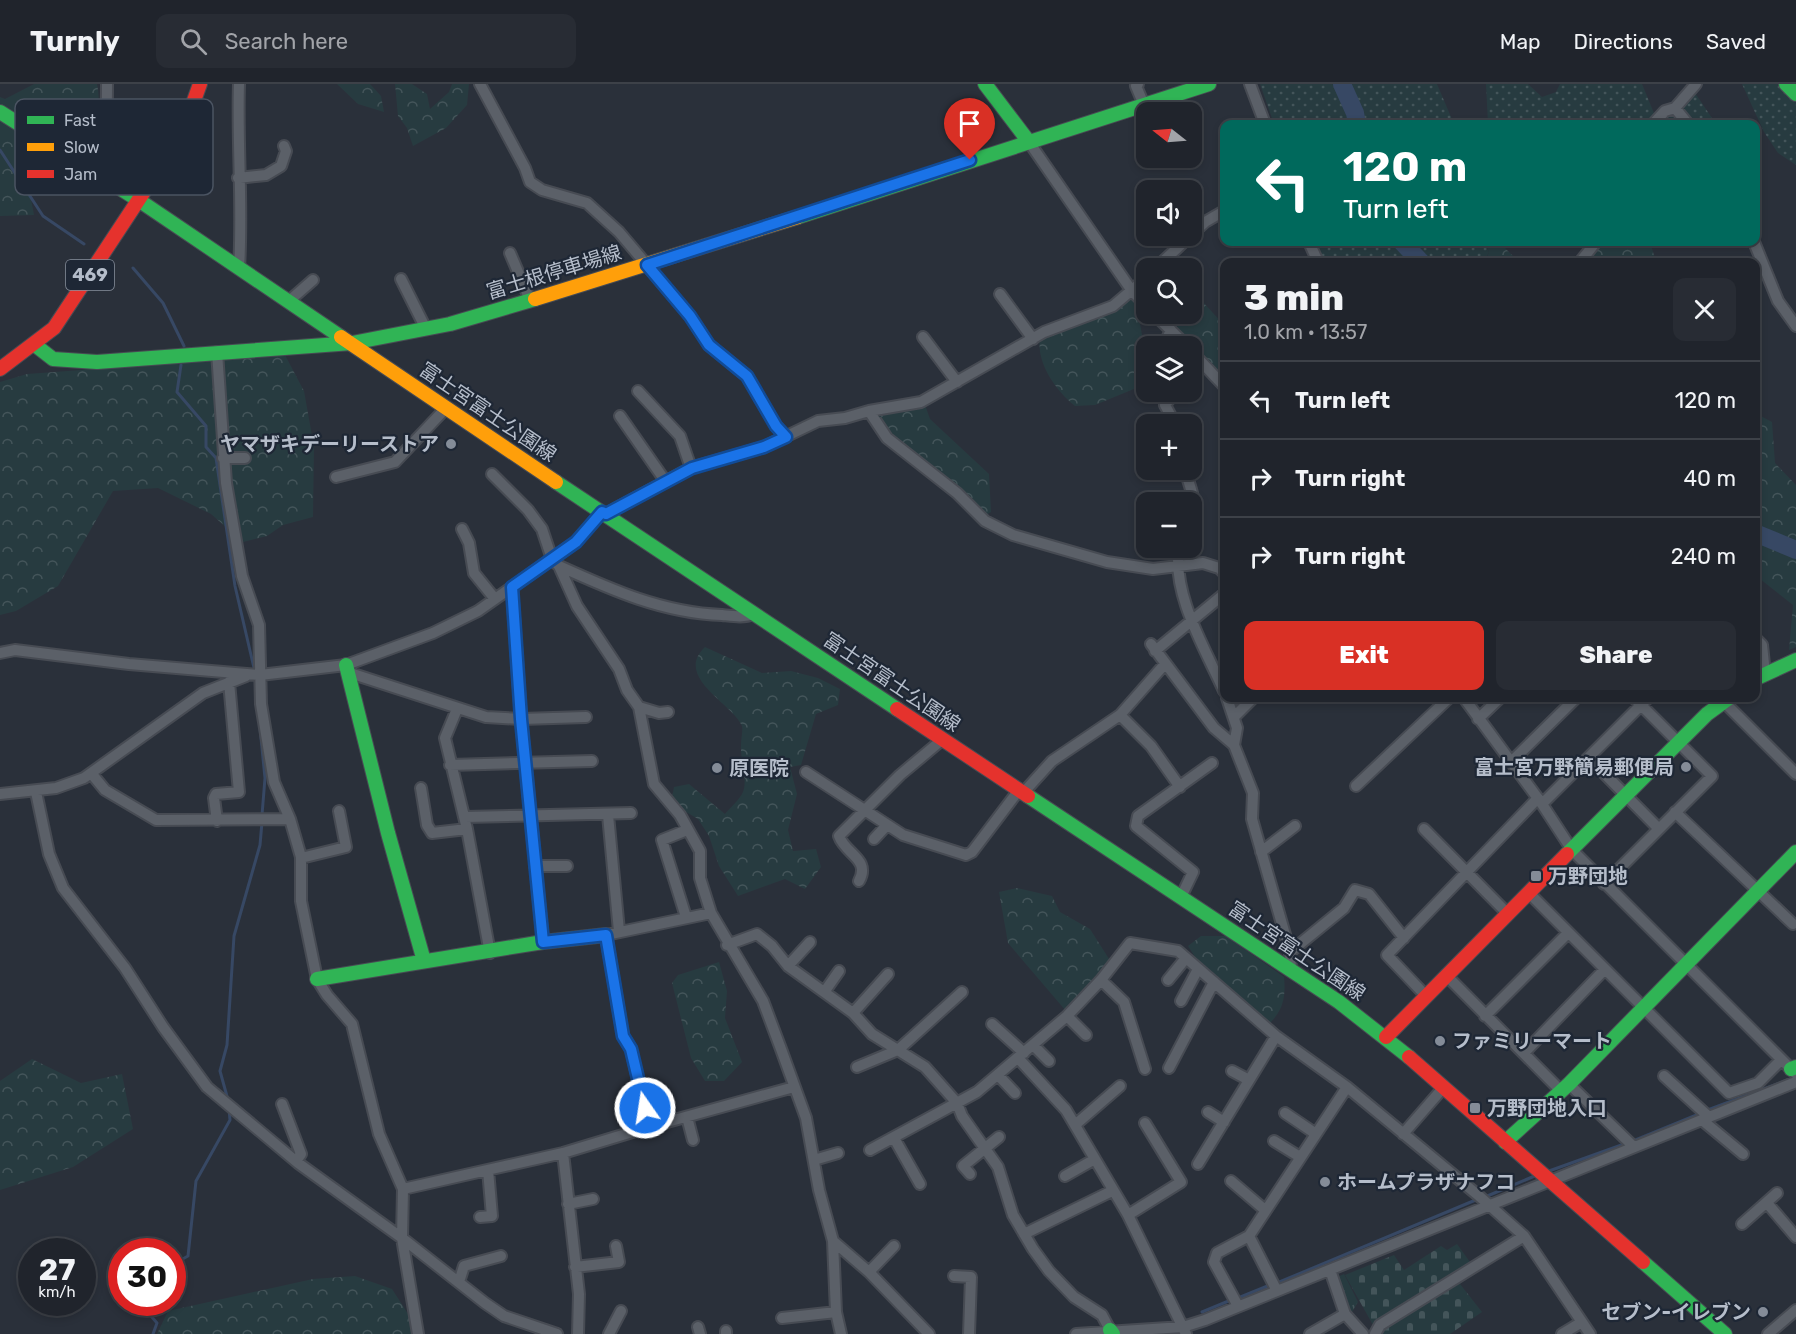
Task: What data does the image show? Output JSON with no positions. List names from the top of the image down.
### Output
{
  "streets": {
    "main road": ["富士根停車場線", "469", "富士宮富士公園線"]
  },
  "crossings": [
    ["富士根停車場線", "469"],
    ["富士根停車場線", "富士宮富士公園線"],
    ["469", "富士宮富士公園線"]
  ],
  "places": {
    "other": [
      "ヤマザキデーリーストア",
      "富士宮万野簡易郵便局",
      "原医院",
      "ファミリーマート",
      "ホームプラザナフコ",
      "セブン-イレブン"
    ],
    "transit": ["万野団地", "万野団地入口"]
  },
  "legend": ["Fast", "Slow", "Jam"],
  "north": "left",
  "page": {
    "header": "Turnly",
    "search": "Search here",
    "nav": ["Map", "Directions", "Saved"],
    "map_buttons": ["+", "−"],
    "turn": ["120 m", "Turn left"],
    "heading": ["3 min", "1.0 km · 13:57"],
    "list": [
      {
        "name": "Turn left",
        "value": "120 m"
      },
      {
        "name": "Turn right",
        "value": "40 m"
      },
      {
        "name": "Turn right",
        "value": "240 m"
      }
    ],
    "buttons": ["Exit", "Share"],
    "speed": "27 km/h",
    "limit": "30"
  }
}
